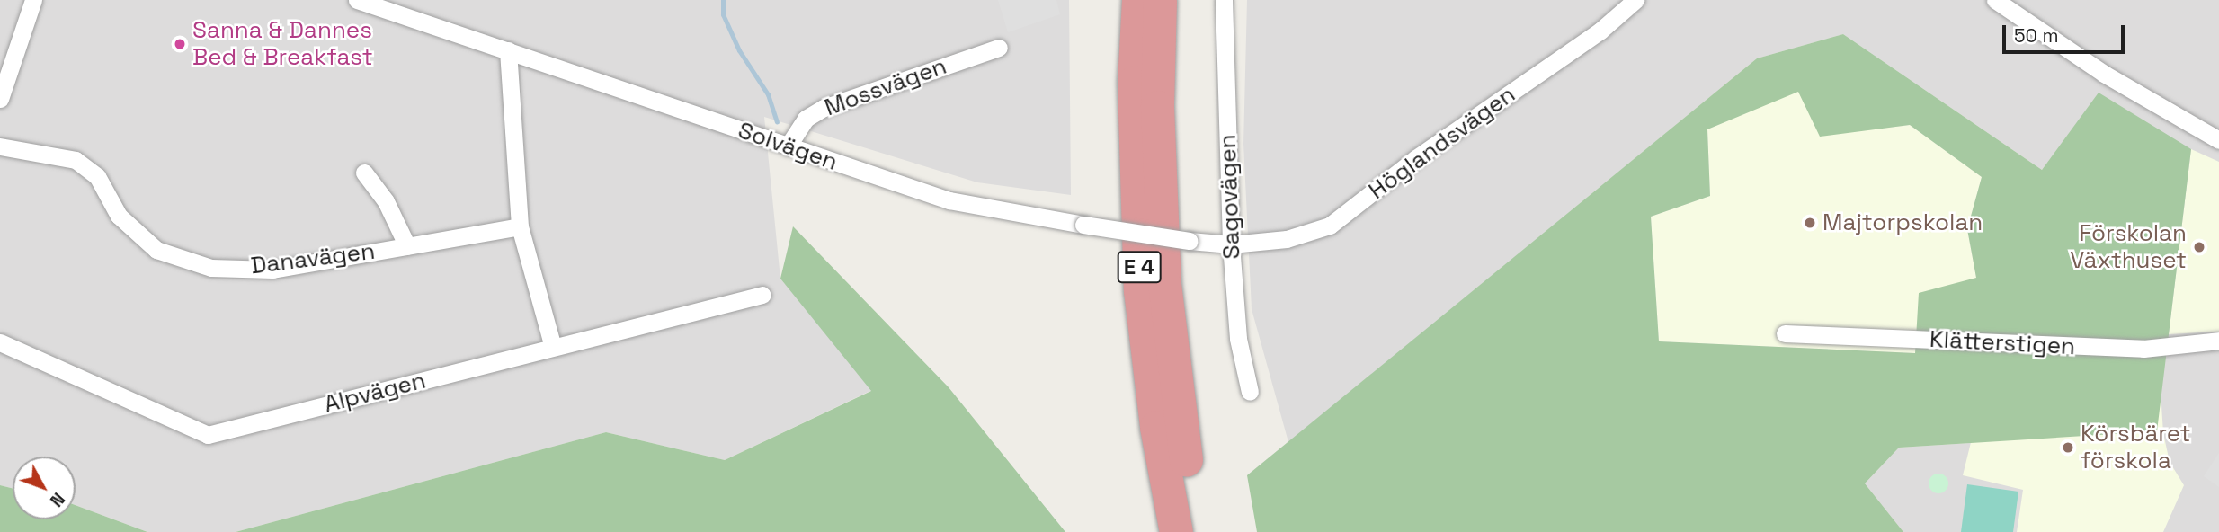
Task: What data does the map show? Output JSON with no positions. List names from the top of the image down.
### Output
{
  "streets": {
    "highway": ["E 4"],
    "street": [
      "Mossvägen",
      "Höglandsvägen",
      "Solvägen",
      "Sagovägen",
      "Danavägen",
      "Klätterstigen",
      "Alpvägen"
    ]
  },
  "crossings": [
    ["Mossvägen", "Solvägen"],
    ["Höglandsvägen", "Solvägen"],
    ["Höglandsvägen", "Sagovägen"],
    ["Solvägen", "Sagovägen"]
  ],
  "places": [
    "Sanna & Dannes Bed & Breakfast",
    "Majtorpskolan",
    "Förskolan Växthuset",
    "Körsbäret förskola"
  ],
  "scale_bar": "50 m",
  "north": "bottom right"
}
